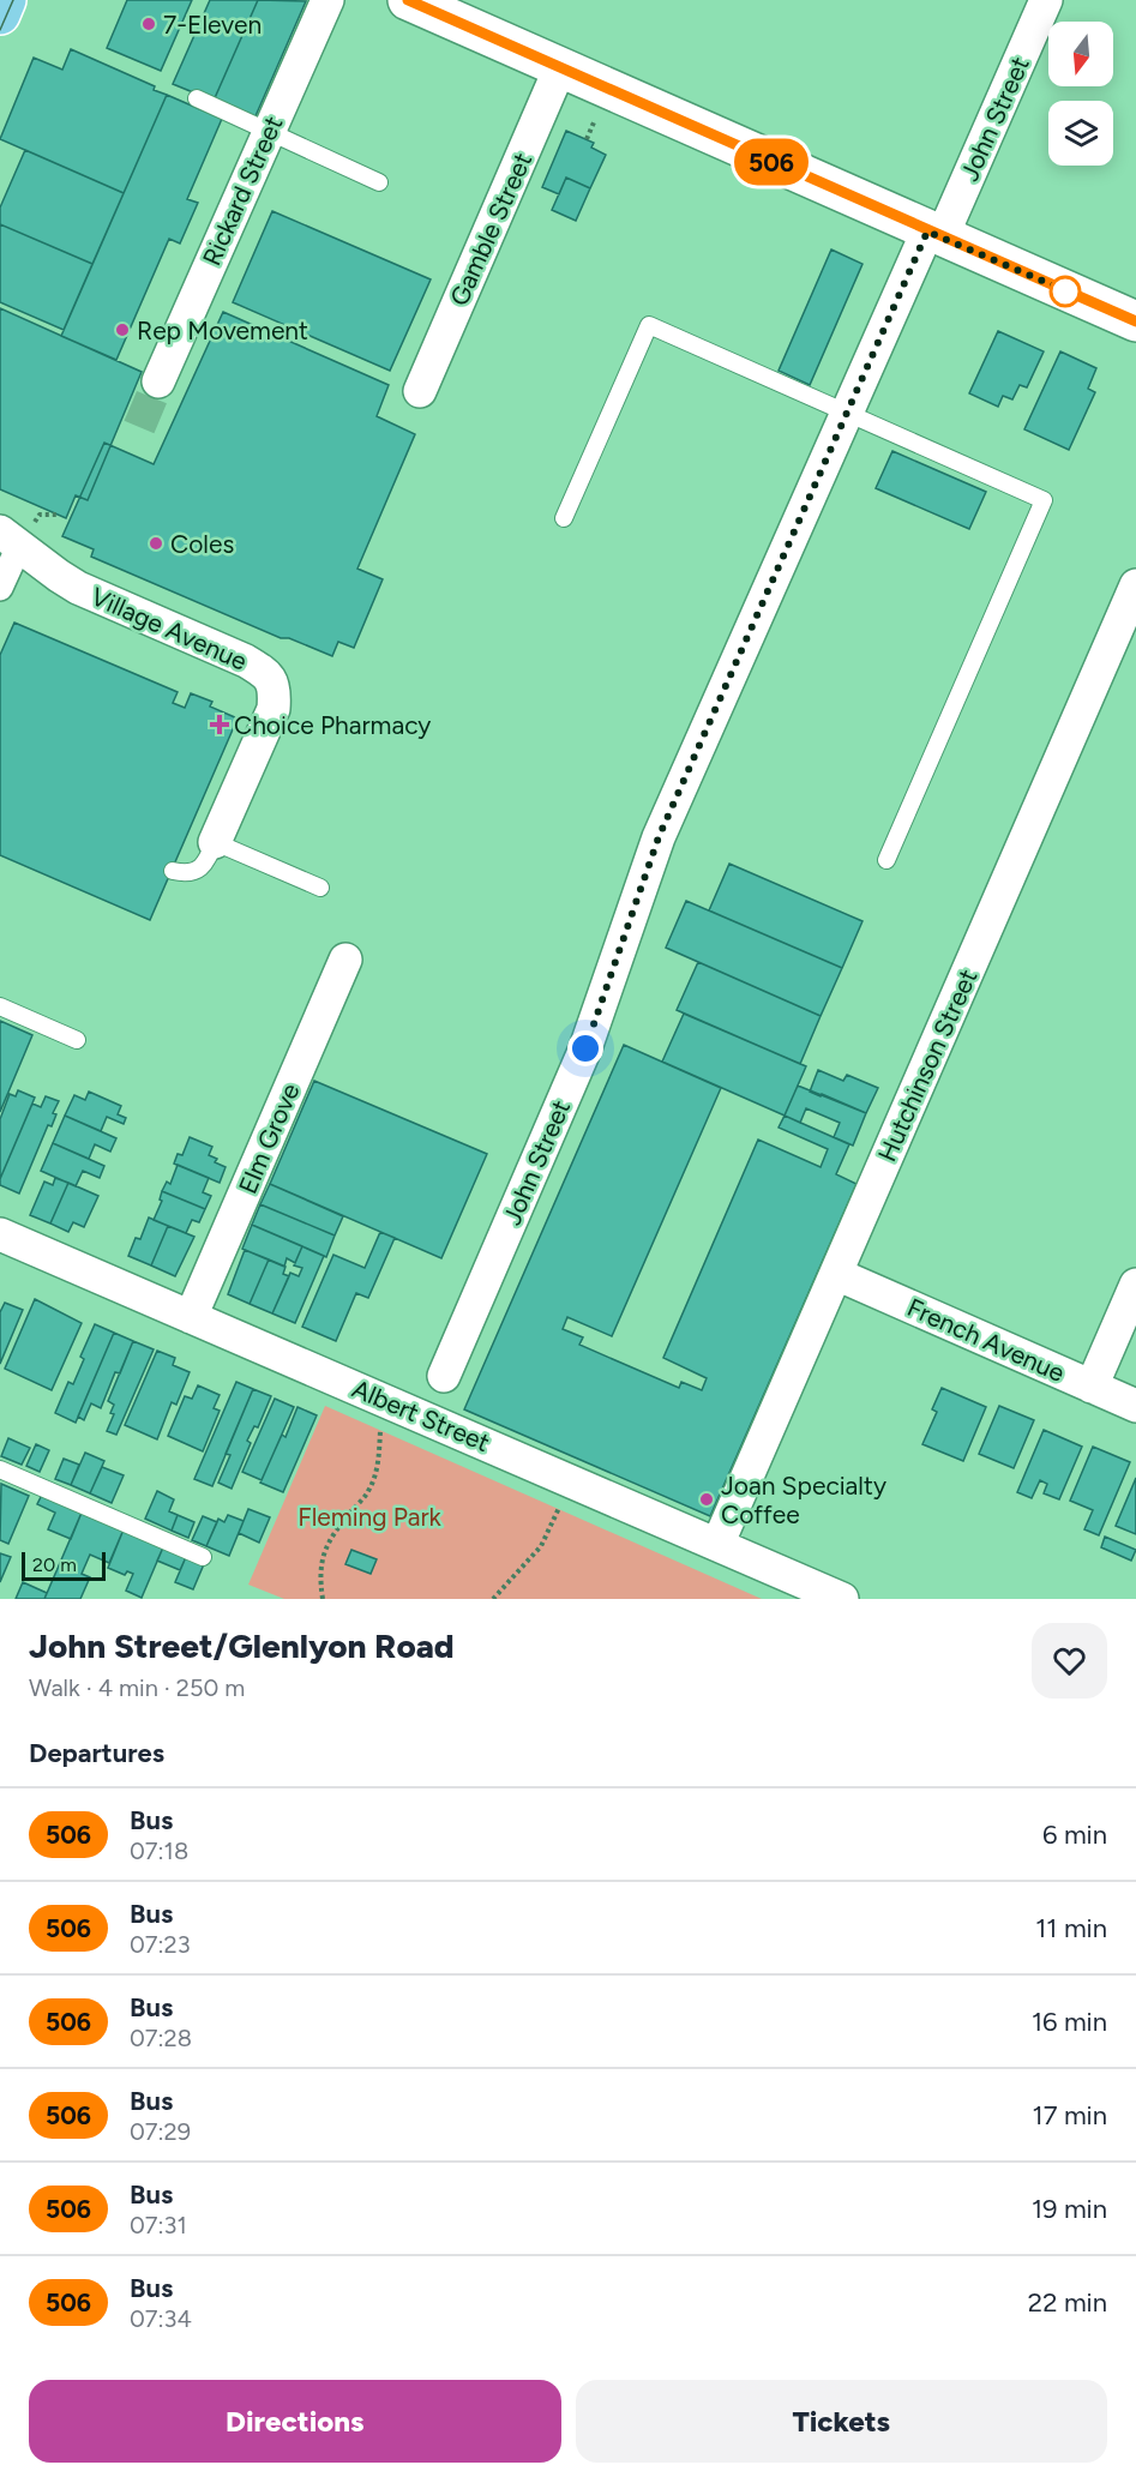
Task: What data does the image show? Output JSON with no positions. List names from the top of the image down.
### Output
{
  "streets": {
    "street": [
      "John Street",
      "Rickard Street",
      "Gamble Street",
      "Village Avenue",
      "Hutchinson Street",
      "Elm Grove",
      "French Avenue",
      "Albert Street"
    ]
  },
  "crossings": [
    ["John Street", "Albert Street"],
    ["Hutchinson Street", "French Avenue"],
    ["Hutchinson Street", "Albert Street"],
    ["Elm Grove", "Albert Street"]
  ],
  "parks": ["Fleming Park"],
  "places": {
    "other": [
      "7-Eleven",
      "Rep Movement",
      "Coles",
      "Joan Specialty Coffee"
    ],
    "health": ["Choice Pharmacy"]
  },
  "lines": ["bus line 506"],
  "scale_bar": "20 m",
  "north": "bottom",
  "page": {
    "on_map": "506",
    "scale": "20 m",
    "heading": [
      ["John Street/Glenlyon Road", "Walk · 4 min · 250 m"],
      "Departures"
    ],
    "list": [
      {
        "mark": "506",
        "name": "Bus",
        "note": "07:18",
        "value": "6 min"
      },
      {
        "mark": "506",
        "name": "Bus",
        "note": "07:23",
        "value": "11 min"
      },
      {
        "mark": "506",
        "name": "Bus",
        "note": "07:28",
        "value": "16 min"
      },
      {
        "mark": "506",
        "name": "Bus",
        "note": "07:29",
        "value": "17 min"
      },
      {
        "mark": "506",
        "name": "Bus",
        "note": "07:31",
        "value": "19 min"
      },
      {
        "mark": "506",
        "name": "Bus",
        "note": "07:34",
        "value": "22 min"
      }
    ],
    "buttons": ["Directions", "Tickets"]
  }
}
